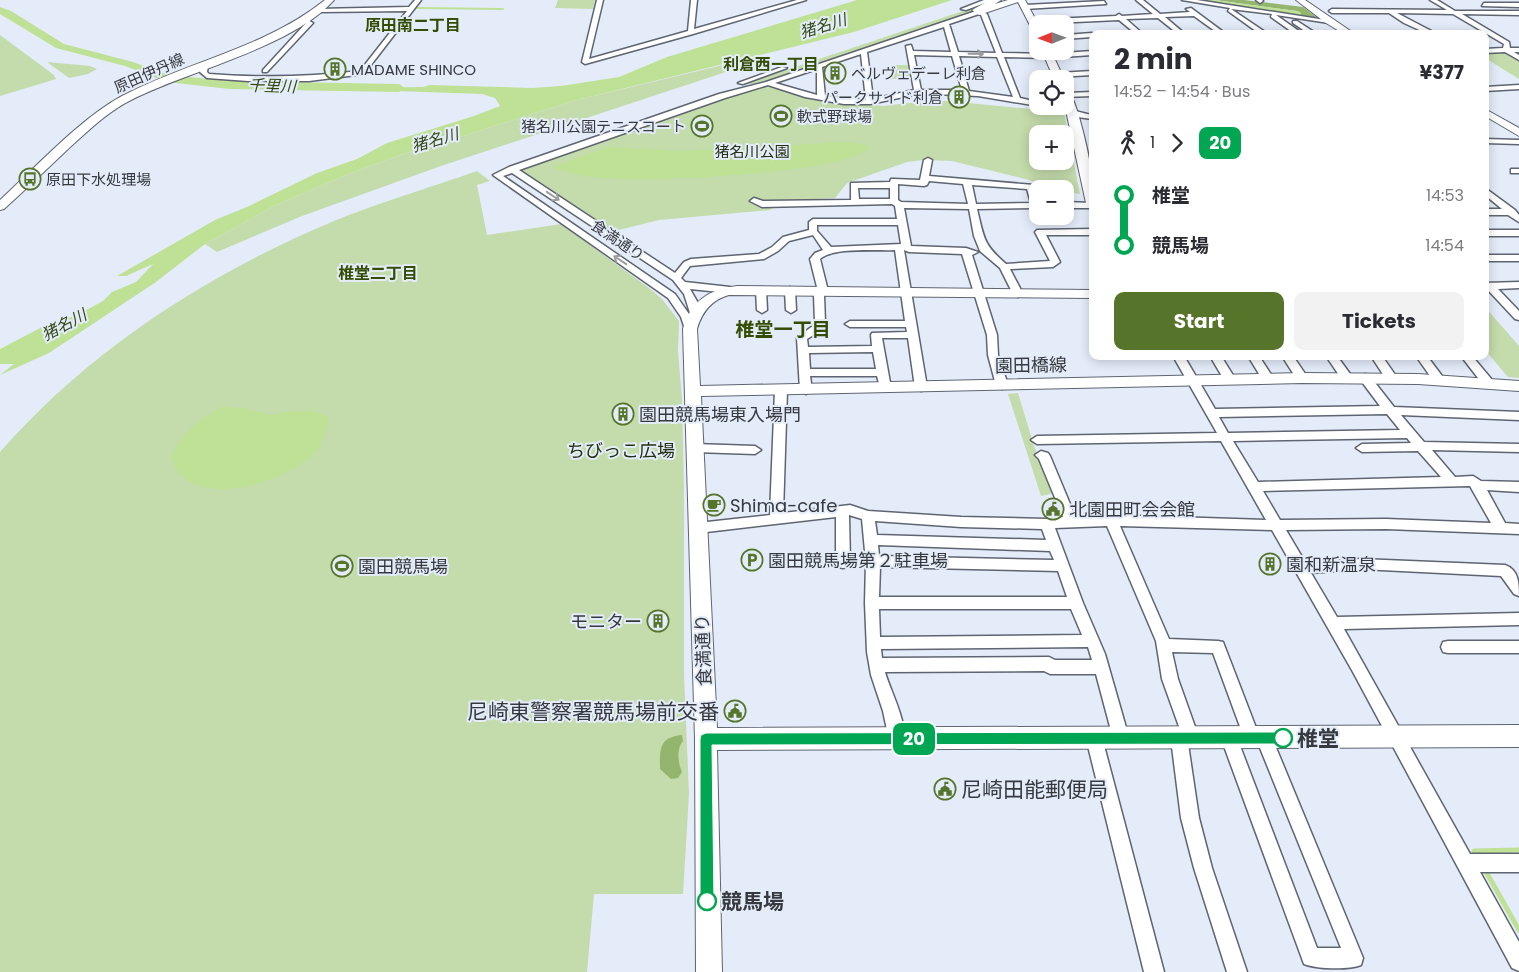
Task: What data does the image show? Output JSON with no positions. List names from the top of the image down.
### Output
{
  "streets": {
    "street": ["原田伊丹線", "食満通り", "園田橋線"]
  },
  "crossings": [
    ["食満通り", "園田橋線"]
  ],
  "districts": [
    "原田南二丁目",
    "利倉西一丁目",
    "椎堂二丁目",
    "椎堂一丁目"
  ],
  "water": ["猪名川", "千里川"],
  "parks": ["猪名川公園", "ちびっこ広場"],
  "places": {
    "building": [
      "MADAME SHINCO",
      "ベルヴェデーレ利倉",
      "パークサイド利倉",
      "園田競馬場東入場門",
      "園和新温泉",
      "モニター"
    ],
    "sports": ["軟式野球場", "猪名川公園テニスコート", "園田競馬場"],
    "bus stop": ["原田下水処理場"],
    "cafe": ["Shima-cafe"],
    "public building": ["北園田町会会館", "尼崎東警察署競馬場前交番", "尼崎田能郵便局"],
    "parking": ["園田競馬場第２駐車場"],
    "other": ["椎堂", "競馬場"]
  },
  "lines": ["bus line 20"],
  "north": "left",
  "page": {
    "on_map": "20",
    "map_buttons": ["+", "−"],
    "heading": ["2 min", "14:52 – 14:54 · Bus", "¥377"],
    "legs": ["1", "20"],
    "list": [
      {
        "name": "椎堂",
        "value": "14:53"
      },
      {
        "name": "競馬場",
        "value": "14:54"
      }
    ],
    "buttons": ["Start", "Tickets"]
  }
}
